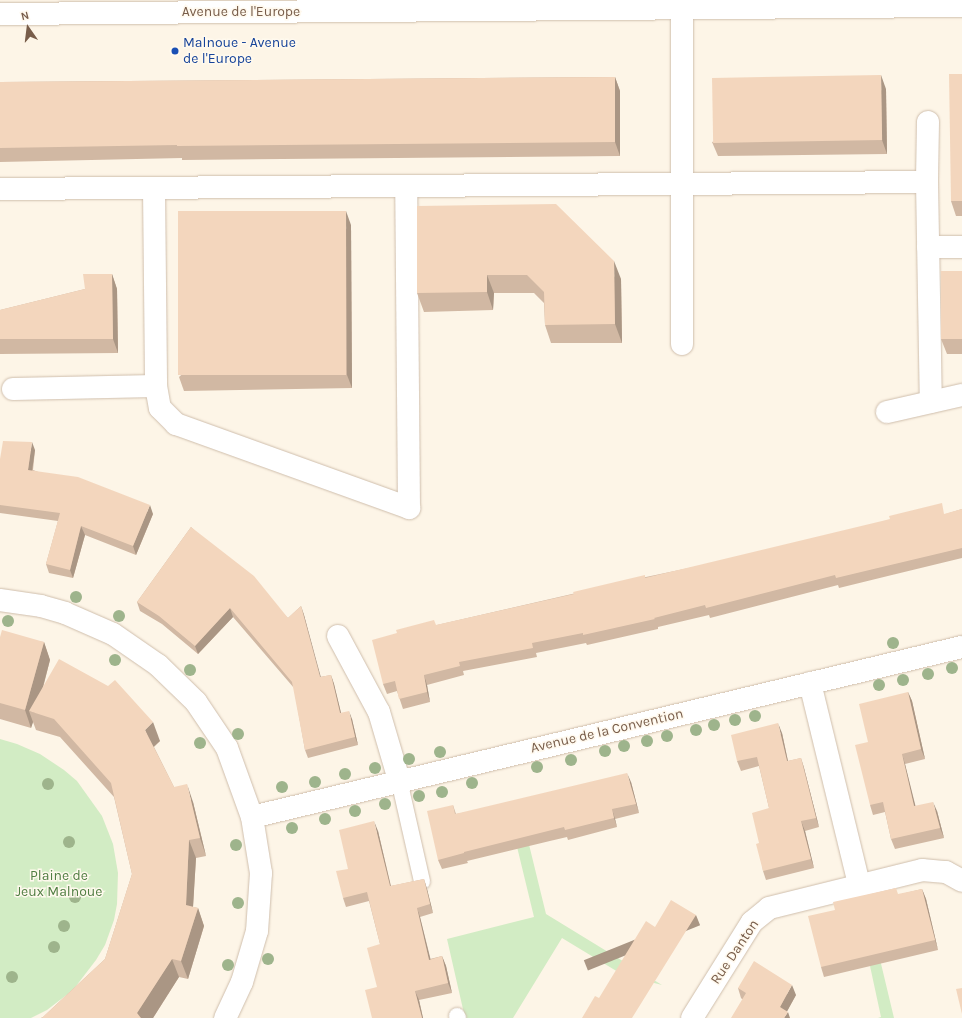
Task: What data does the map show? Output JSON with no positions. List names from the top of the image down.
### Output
{
  "streets": {
    "street": ["Avenue de l'Europe", "Avenue de la Convention", "Rue Danton"]
  },
  "parks": ["Plaine de Jeux Malnoue"],
  "places": ["Malnoue - Avenue de l'Europe"],
  "north": "top"
}
